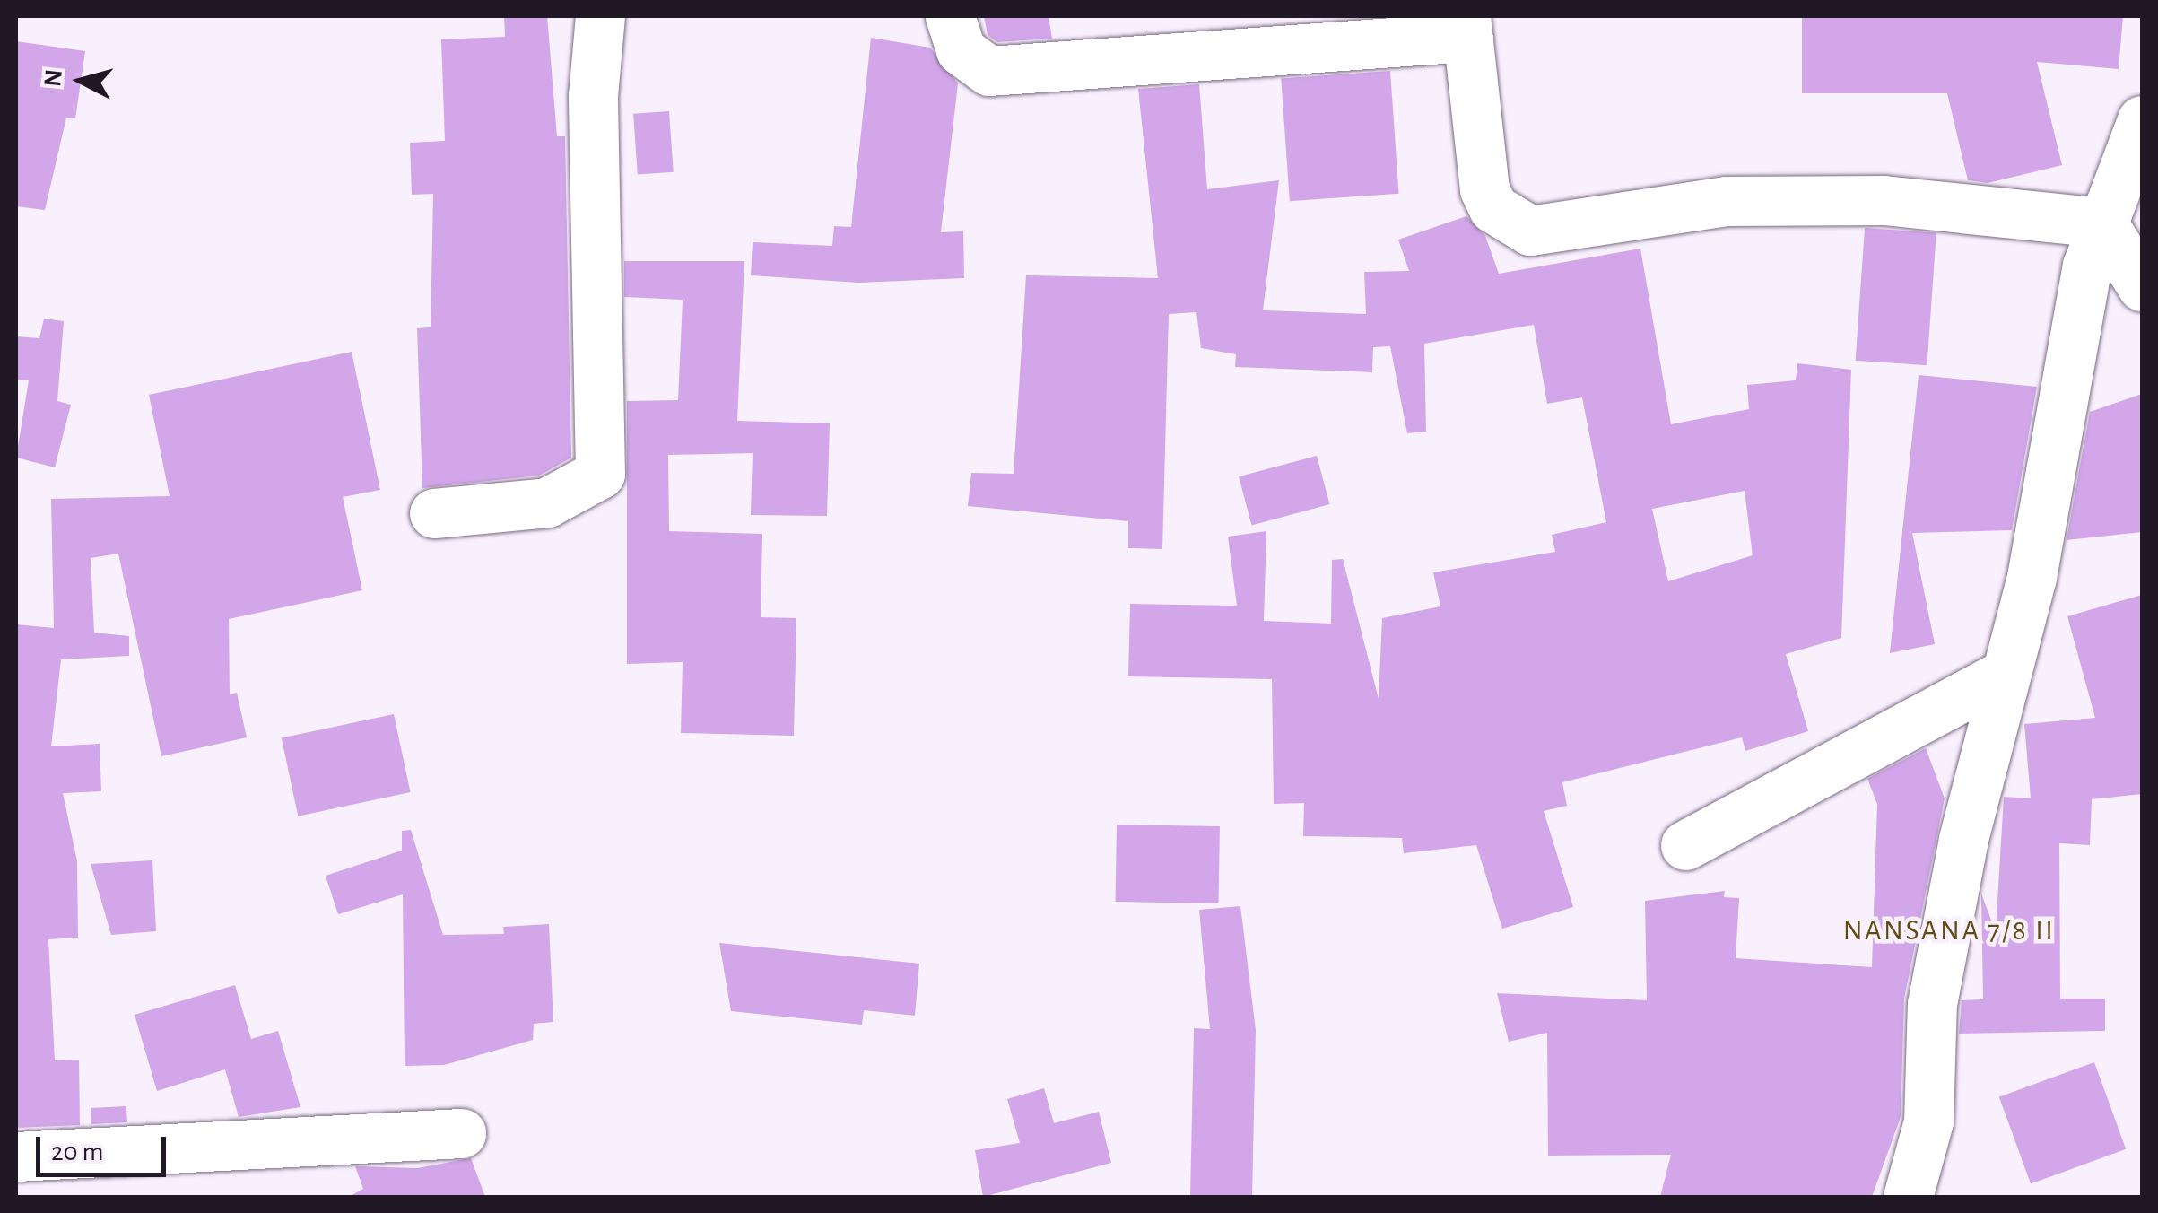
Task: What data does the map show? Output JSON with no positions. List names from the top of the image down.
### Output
{
  "districts": ["NANSANA 7/8 II"],
  "scale_bar": "20 m",
  "north": "left"
}
